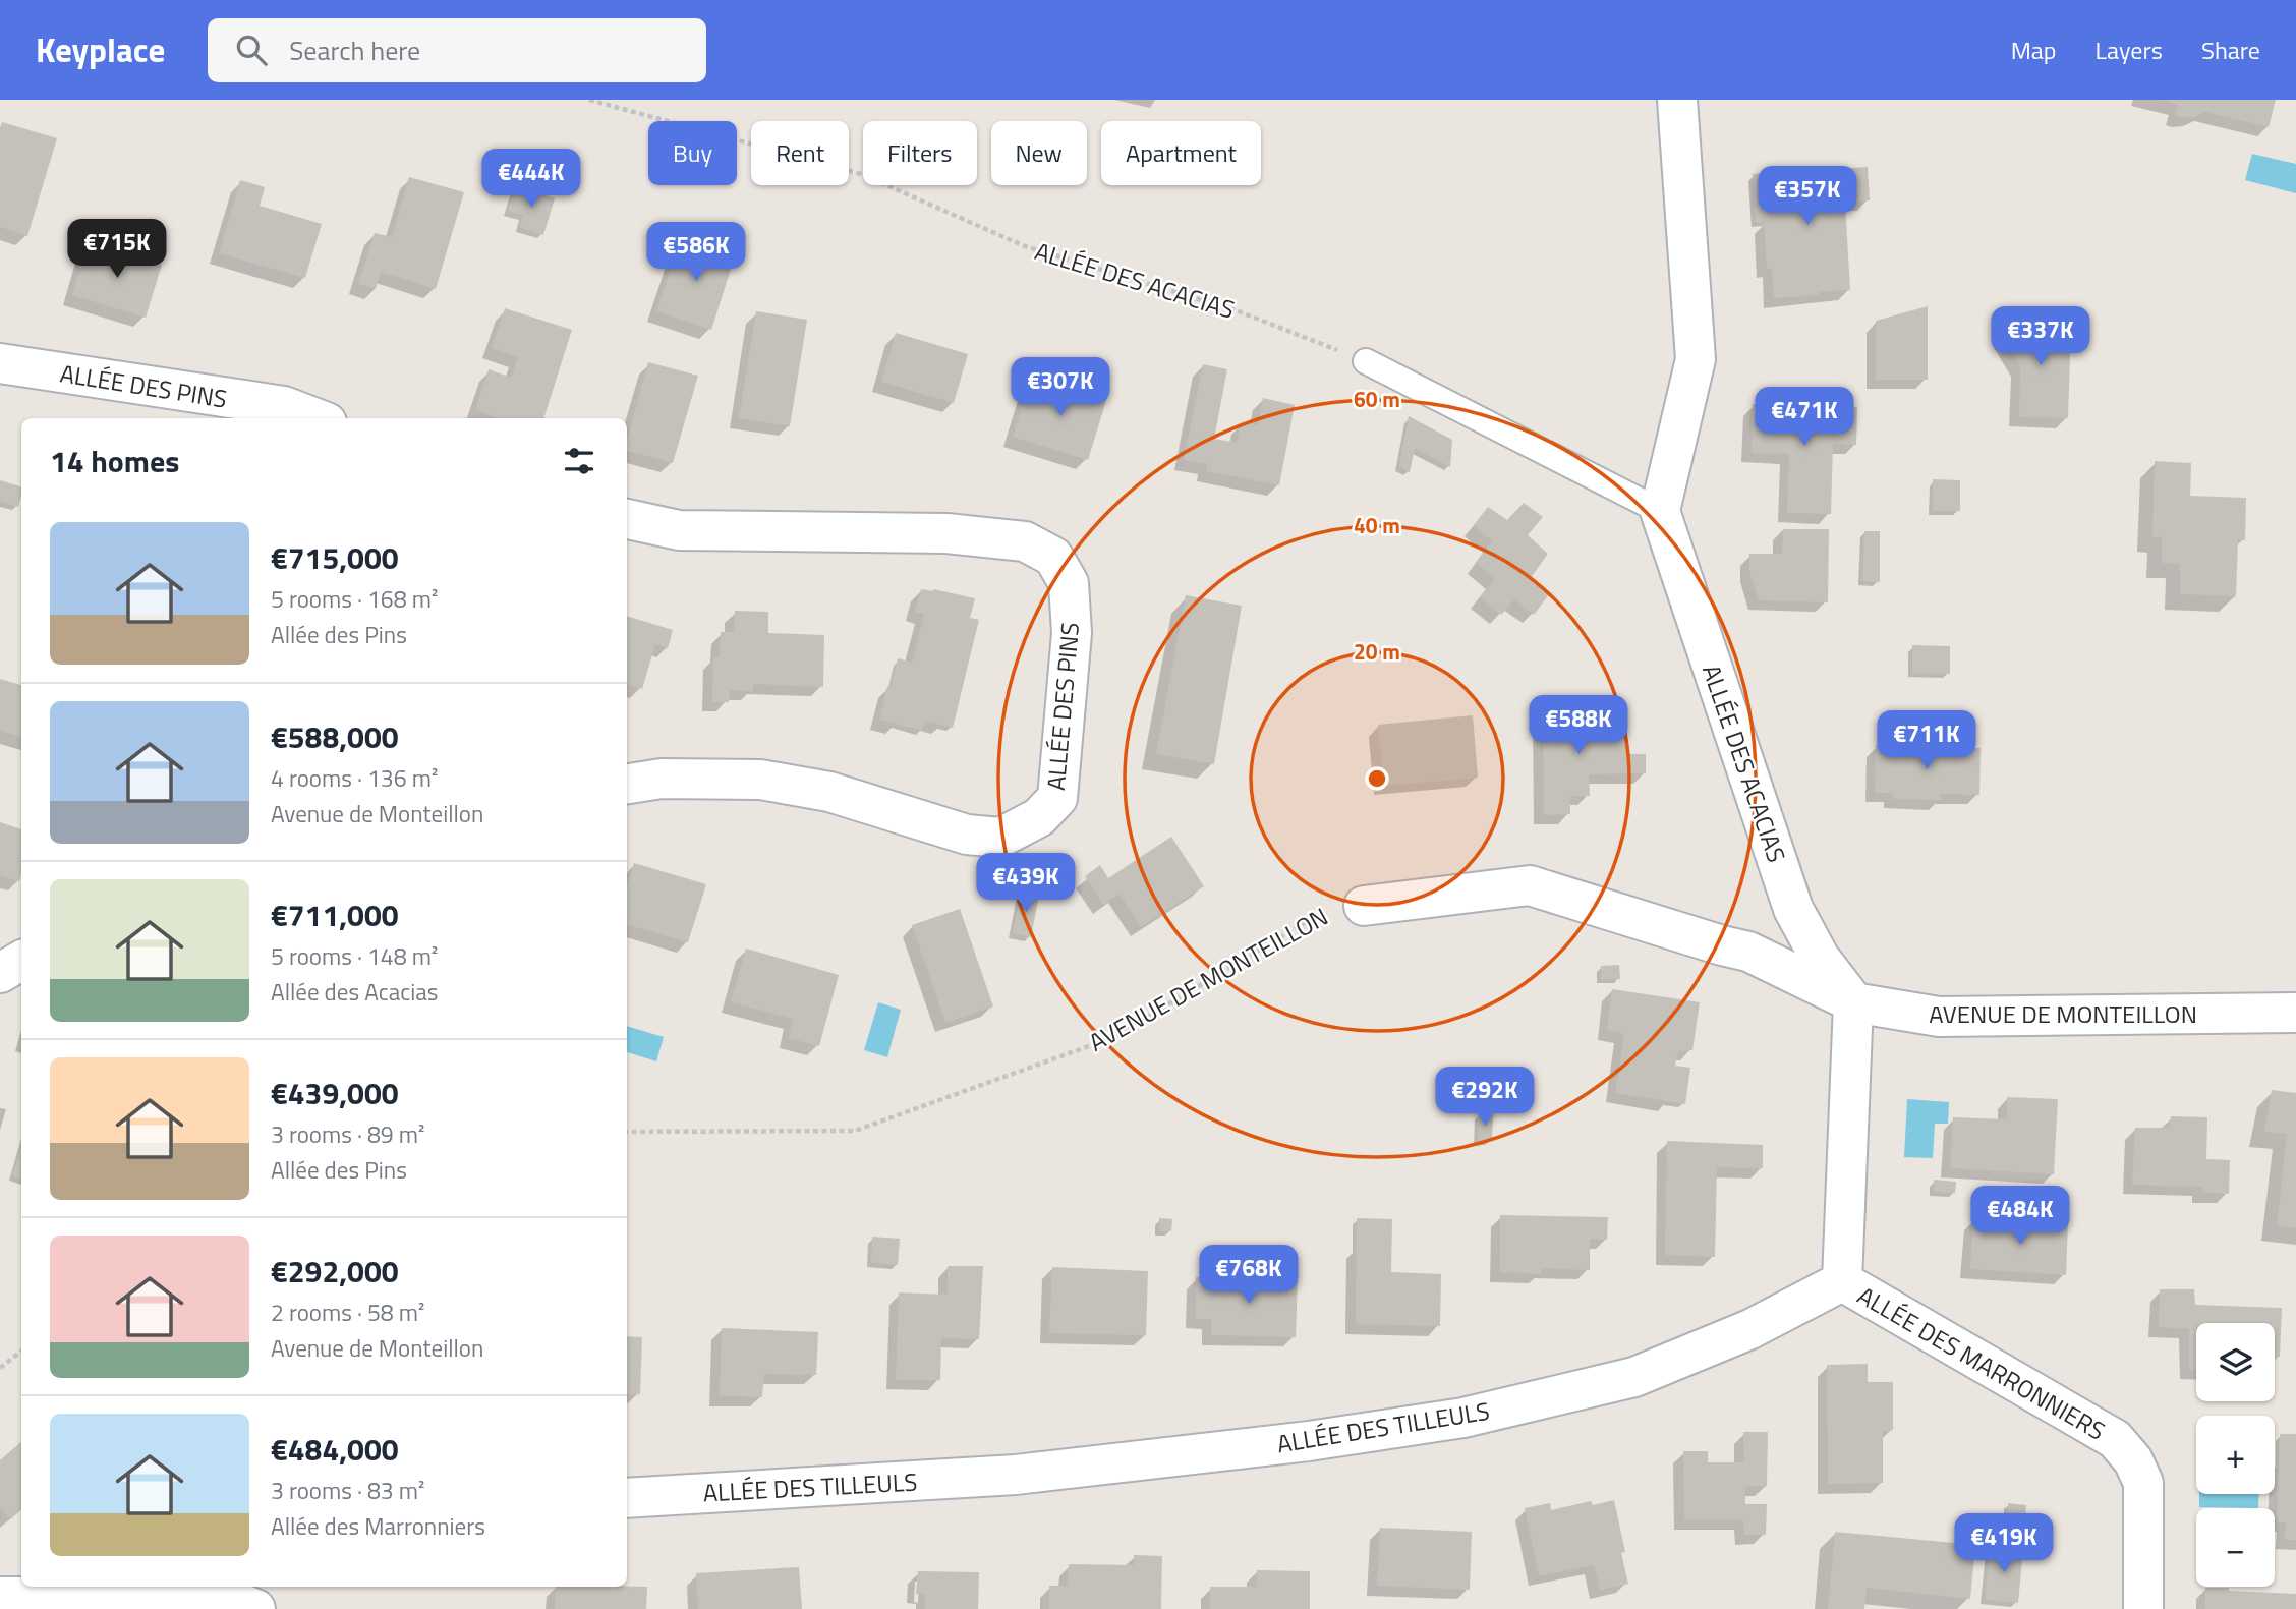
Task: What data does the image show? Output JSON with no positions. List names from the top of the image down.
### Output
{
  "streets": {
    "street": [
      "ALLÉE DES ACACIAS",
      "ALLÉE DES PINS",
      "AVENUE DE MONTEILLON",
      "ALLÉE DES MARRONNIERS",
      "ALLÉE DES TILLEULS"
    ]
  },
  "crossings": [
    ["ALLÉE DES ACACIAS", "AVENUE DE MONTEILLON"],
    ["ALLÉE DES MARRONNIERS", "ALLÉE DES TILLEULS"]
  ],
  "page": {
    "header": "Keyplace",
    "search": "Search here",
    "nav": ["Map", "Layers", "Share"],
    "chip": [
      "Buy",
      "Rent",
      "Filters",
      "New",
      "Apartment"
    ],
    "price": [
      "€444K",
      "€357K",
      "€715K",
      "€586K",
      "€337K",
      "€307K",
      "€471K",
      "€588K",
      "€711K",
      "€439K",
      "€292K",
      "€484K",
      "€768K",
      "€419K"
    ],
    "heading": "14 homes",
    "list": [
      {
        "name": "€715,000",
        "note": "5 rooms · 168 m² · Allée des Pins"
      },
      {
        "name": "€588,000",
        "note": "4 rooms · 136 m² · Avenue de Monteillon"
      },
      {
        "name": "€711,000",
        "note": "5 rooms · 148 m² · Allée des Acacias"
      },
      {
        "name": "€439,000",
        "note": "3 rooms · 89 m² · Allée des Pins"
      },
      {
        "name": "€292,000",
        "note": "2 rooms · 58 m² · Avenue de Monteillon"
      },
      {
        "name": "€484,000",
        "note": "3 rooms · 83 m² · Allée des Marronniers"
      }
    ],
    "map_buttons": ["+", "−"]
  },
  "rings": ["60 m", "40 m", "20 m"]
}
